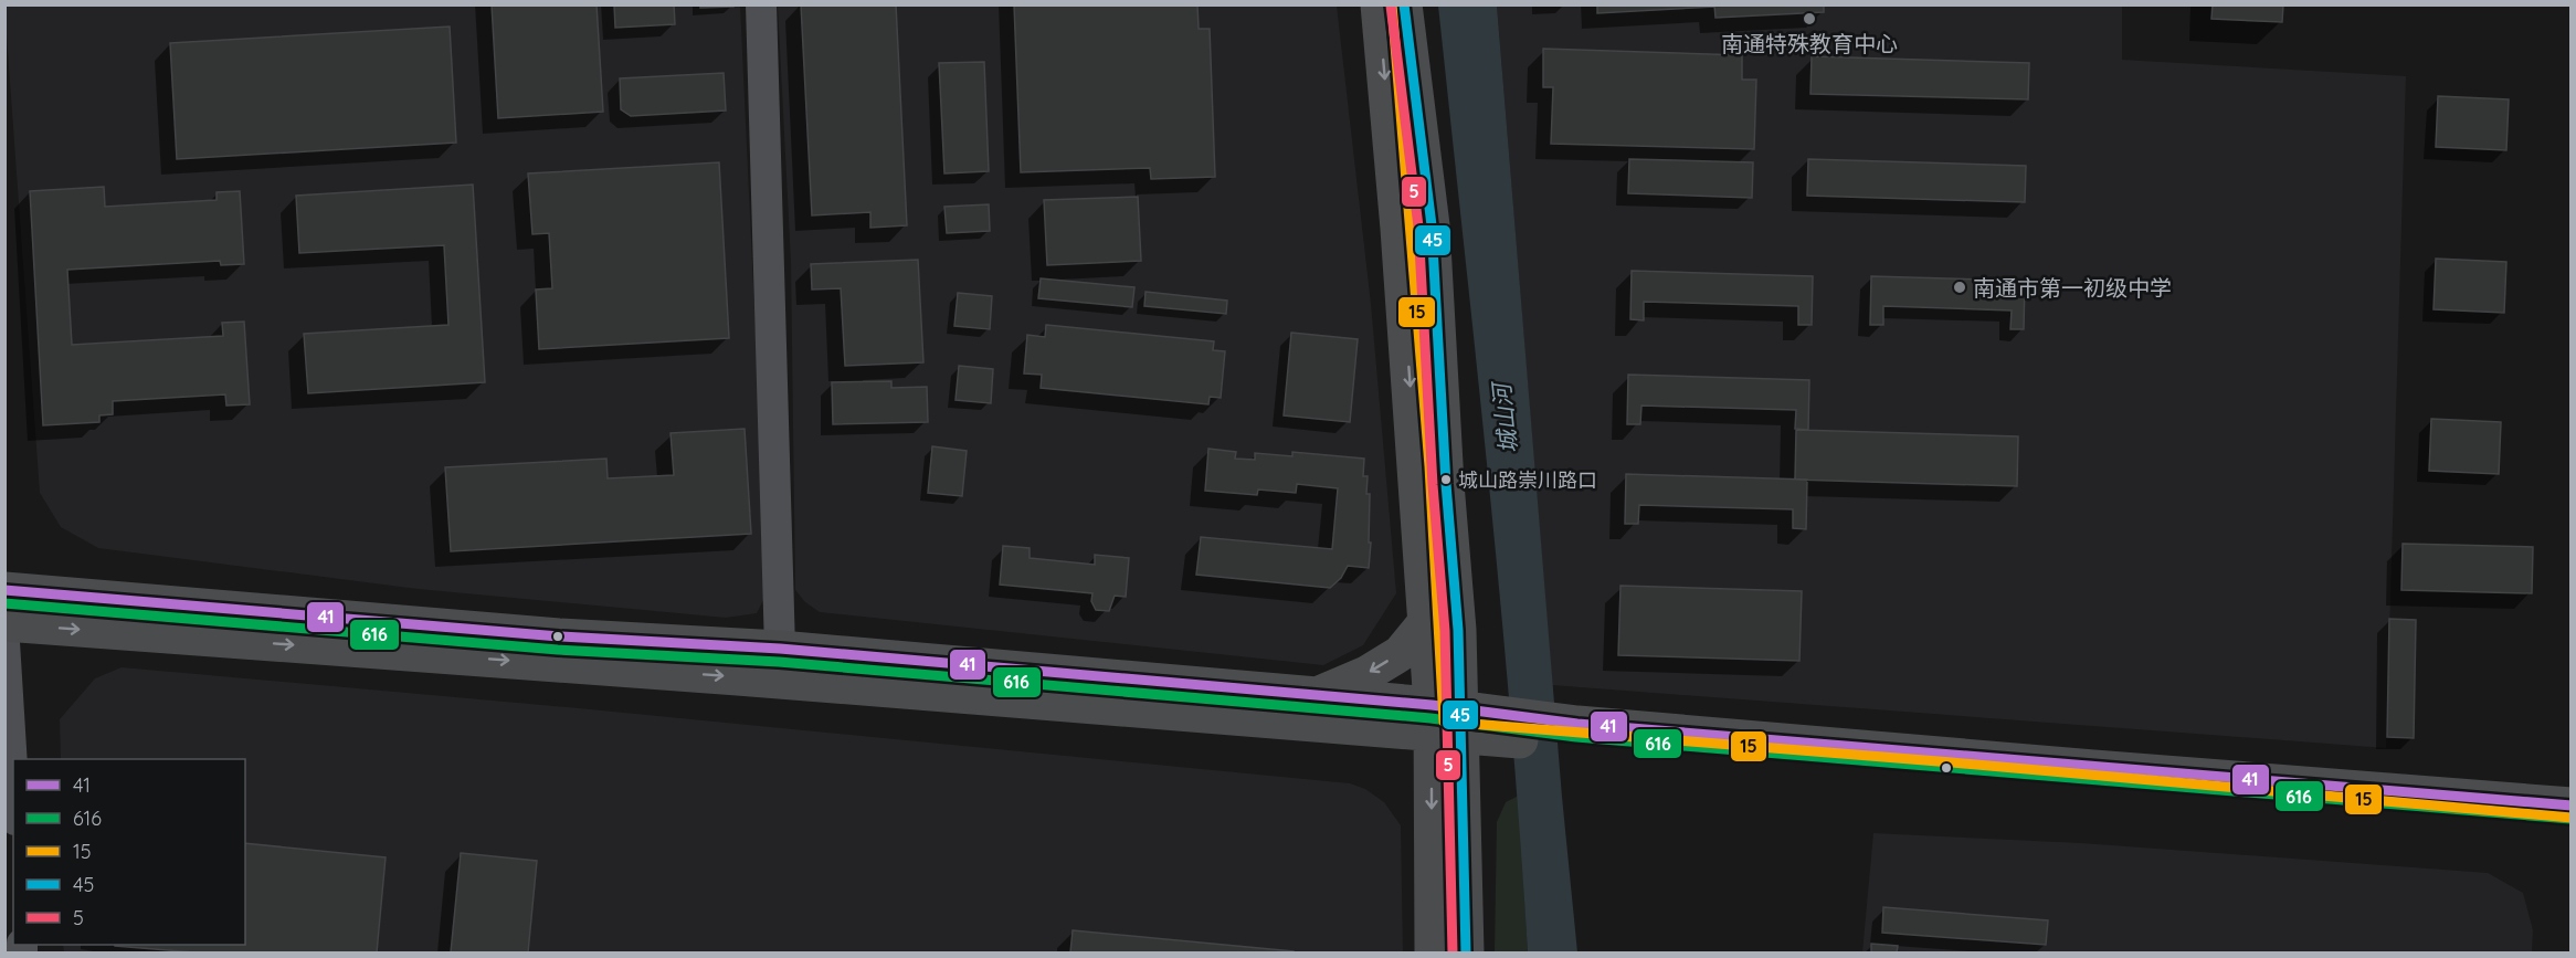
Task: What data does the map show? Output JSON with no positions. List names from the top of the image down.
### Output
{
  "water": ["城山河"],
  "places": ["南通特殊教育中心", "南通市第一初级中学", "城山路崇川路口"],
  "lines": [
    "transit line 15",
    "transit line 45",
    "transit line 5",
    "transit line 41",
    "transit line 616"
  ],
  "legend": [
    "41",
    "616",
    "15",
    "45",
    "5"
  ]
}
